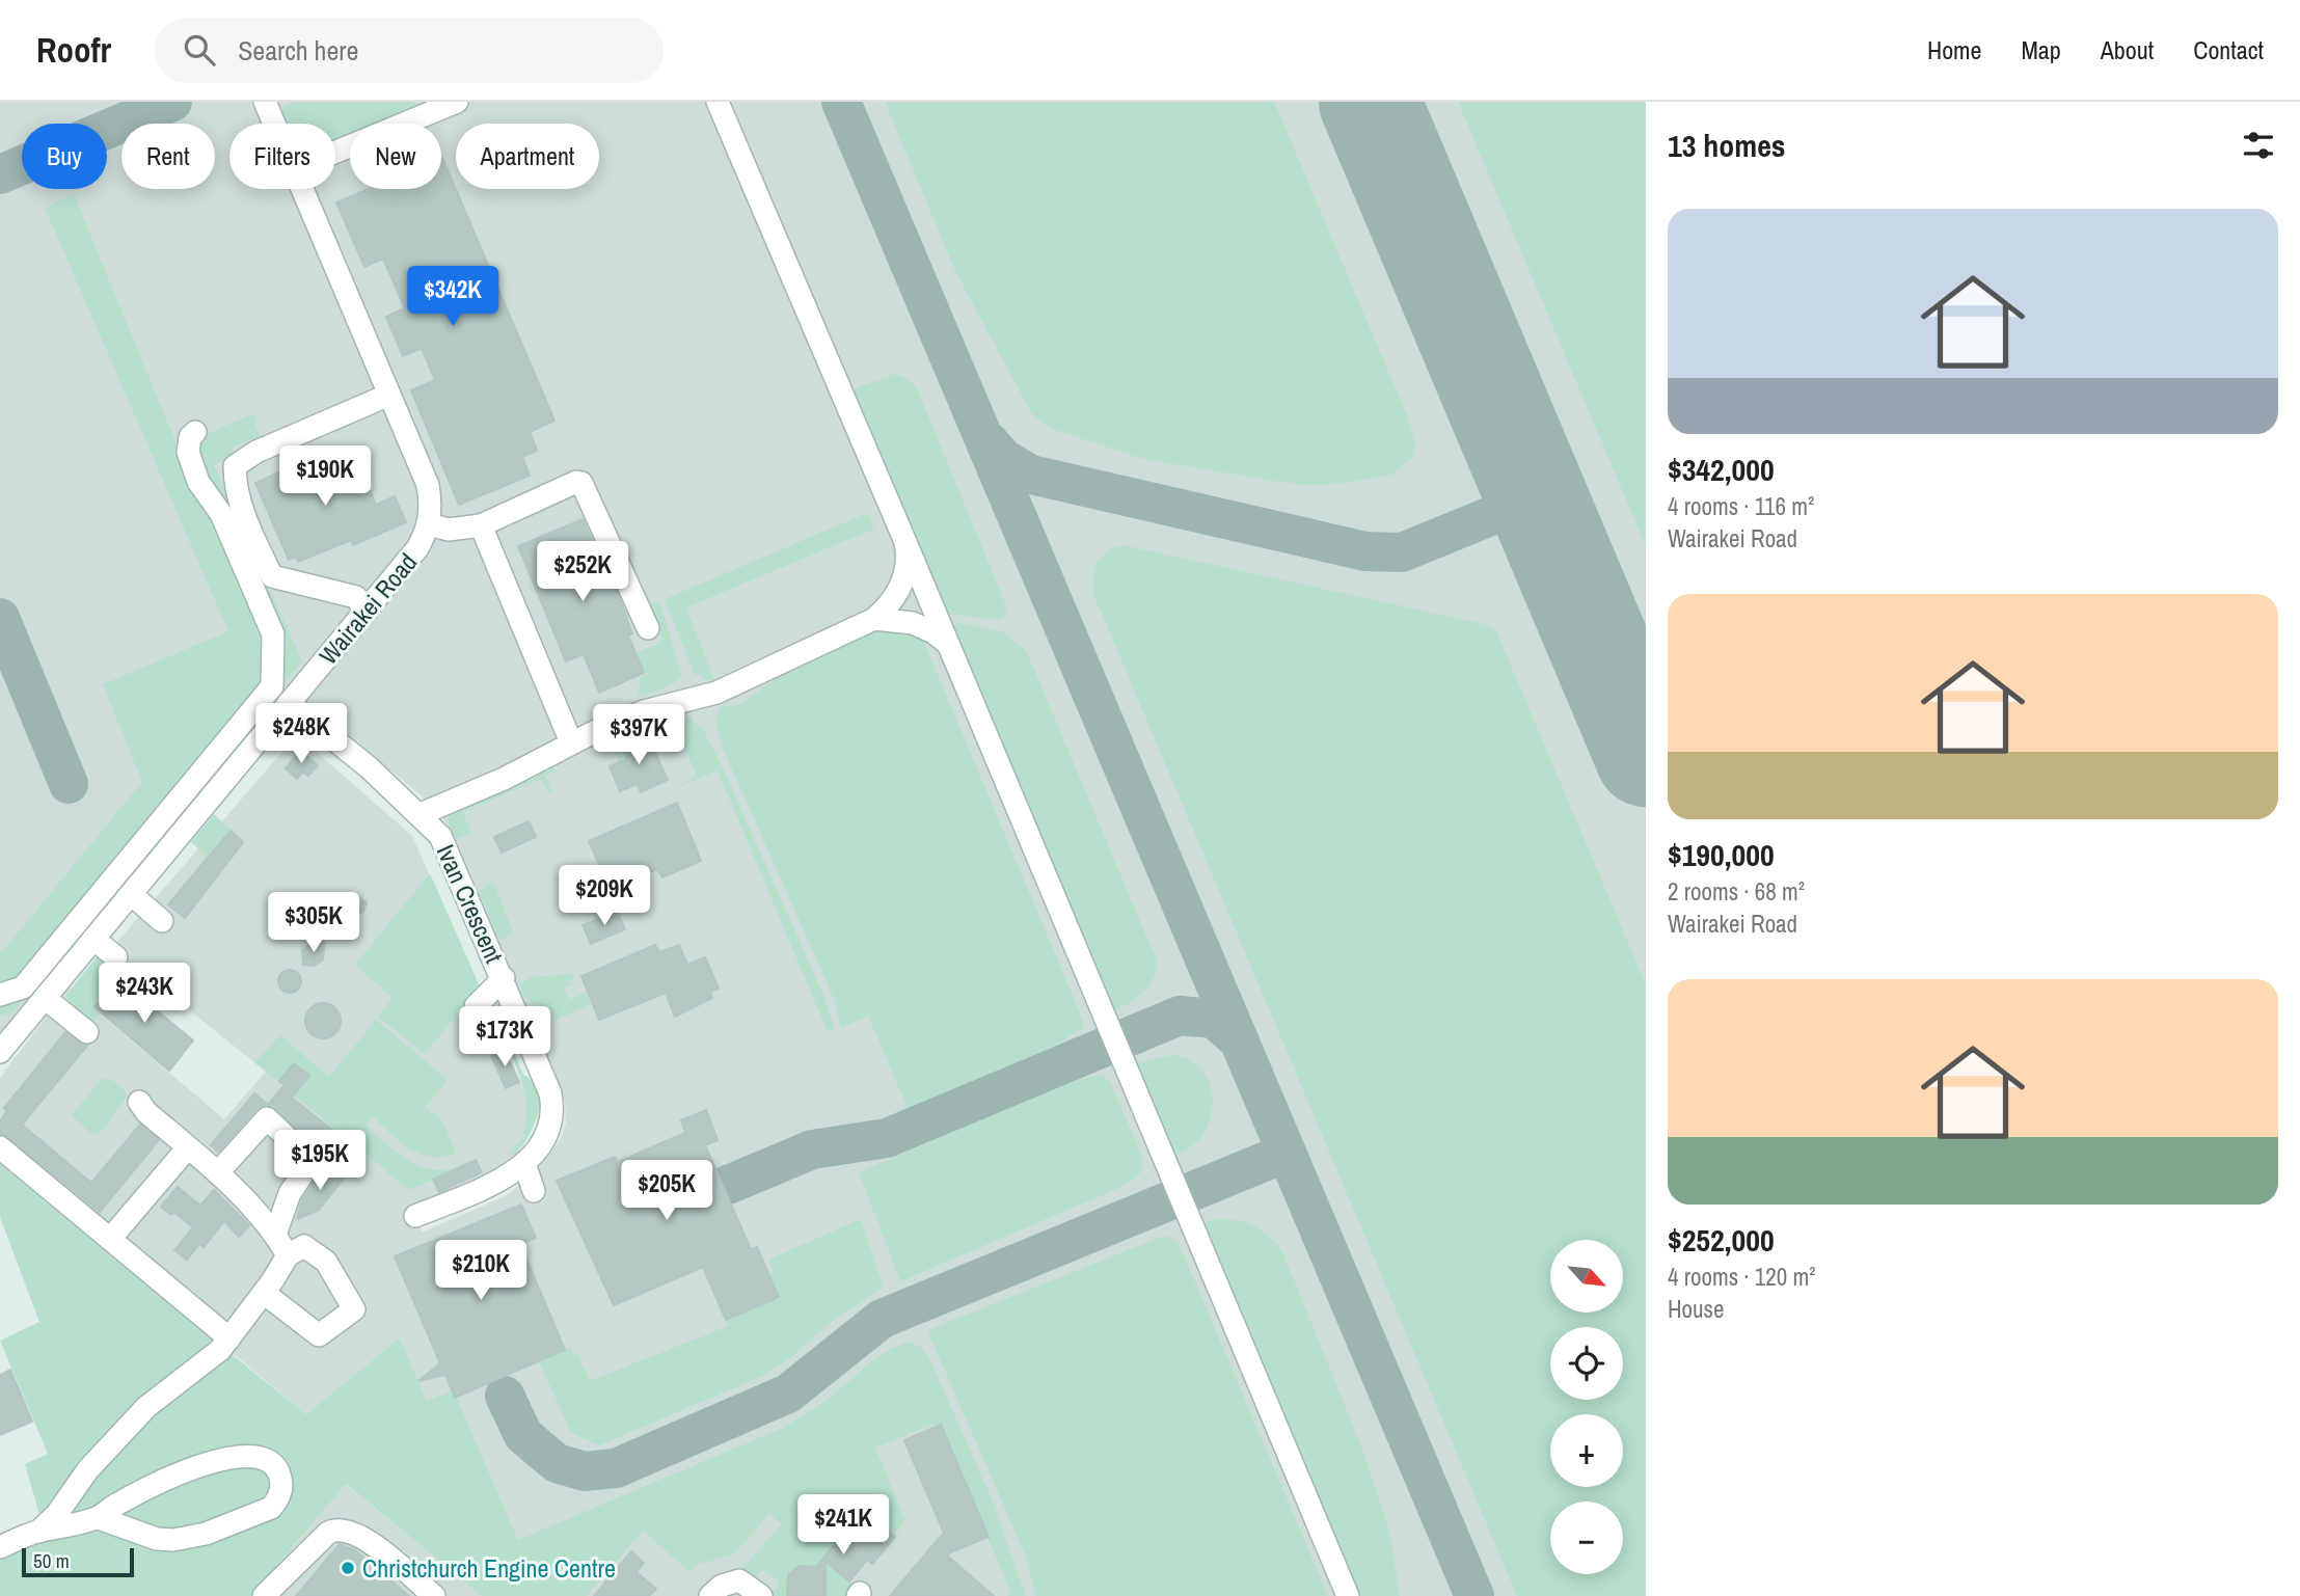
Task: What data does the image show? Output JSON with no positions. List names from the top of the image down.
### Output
{
  "streets": {
    "street": ["Wairakei Road", "Ivan Crescent"]
  },
  "crossings": [
    ["Wairakei Road", "Ivan Crescent"]
  ],
  "places": ["Christchurch Engine Centre"],
  "scale_bar": "50 m",
  "north": "bottom right",
  "page": {
    "header": "Roofr",
    "search": "Search here",
    "nav": [
      "Home",
      "Map",
      "About",
      "Contact"
    ],
    "heading": "13 homes",
    "chip": [
      "Buy",
      "Rent",
      "Filters",
      "New",
      "Apartment"
    ],
    "list": [
      {
        "name": "$342,000",
        "note": "4 rooms · 116 m² · Wairakei Road"
      },
      {
        "name": "$190,000",
        "note": "2 rooms · 68 m² · Wairakei Road"
      },
      {
        "name": "$252,000",
        "note": "4 rooms · 120 m² · House"
      }
    ],
    "price": [
      "$342K",
      "$190K",
      "$252K",
      "$248K",
      "$397K",
      "$209K",
      "$305K",
      "$243K",
      "$173K",
      "$195K",
      "$205K",
      "$210K",
      "$241K"
    ],
    "map_buttons": ["+", "−"],
    "scale": "50 m"
  }
}
